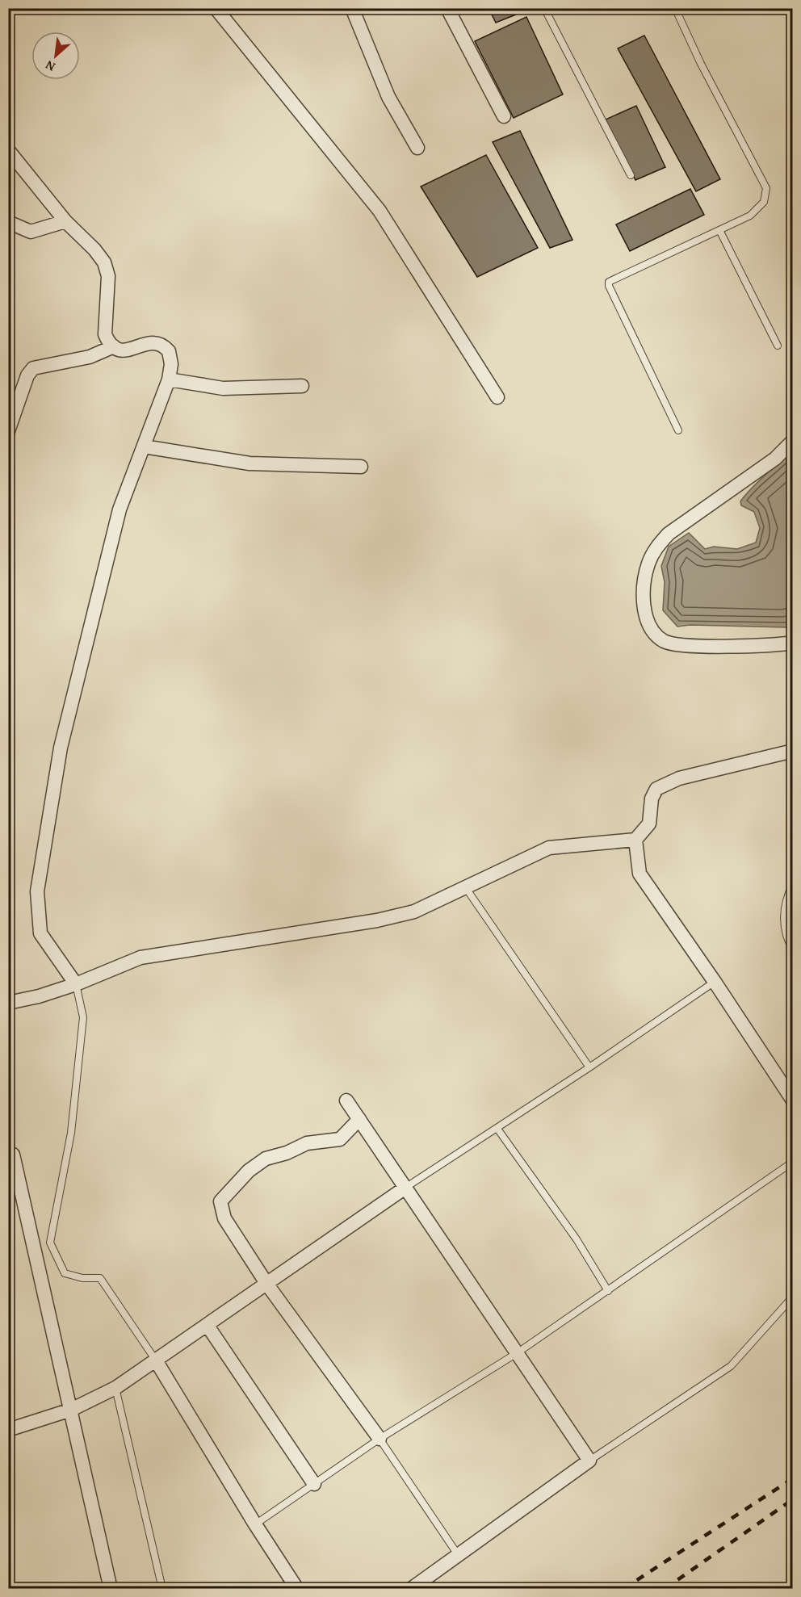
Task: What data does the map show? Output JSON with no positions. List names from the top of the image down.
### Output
{
  "north": "bottom left"
}
